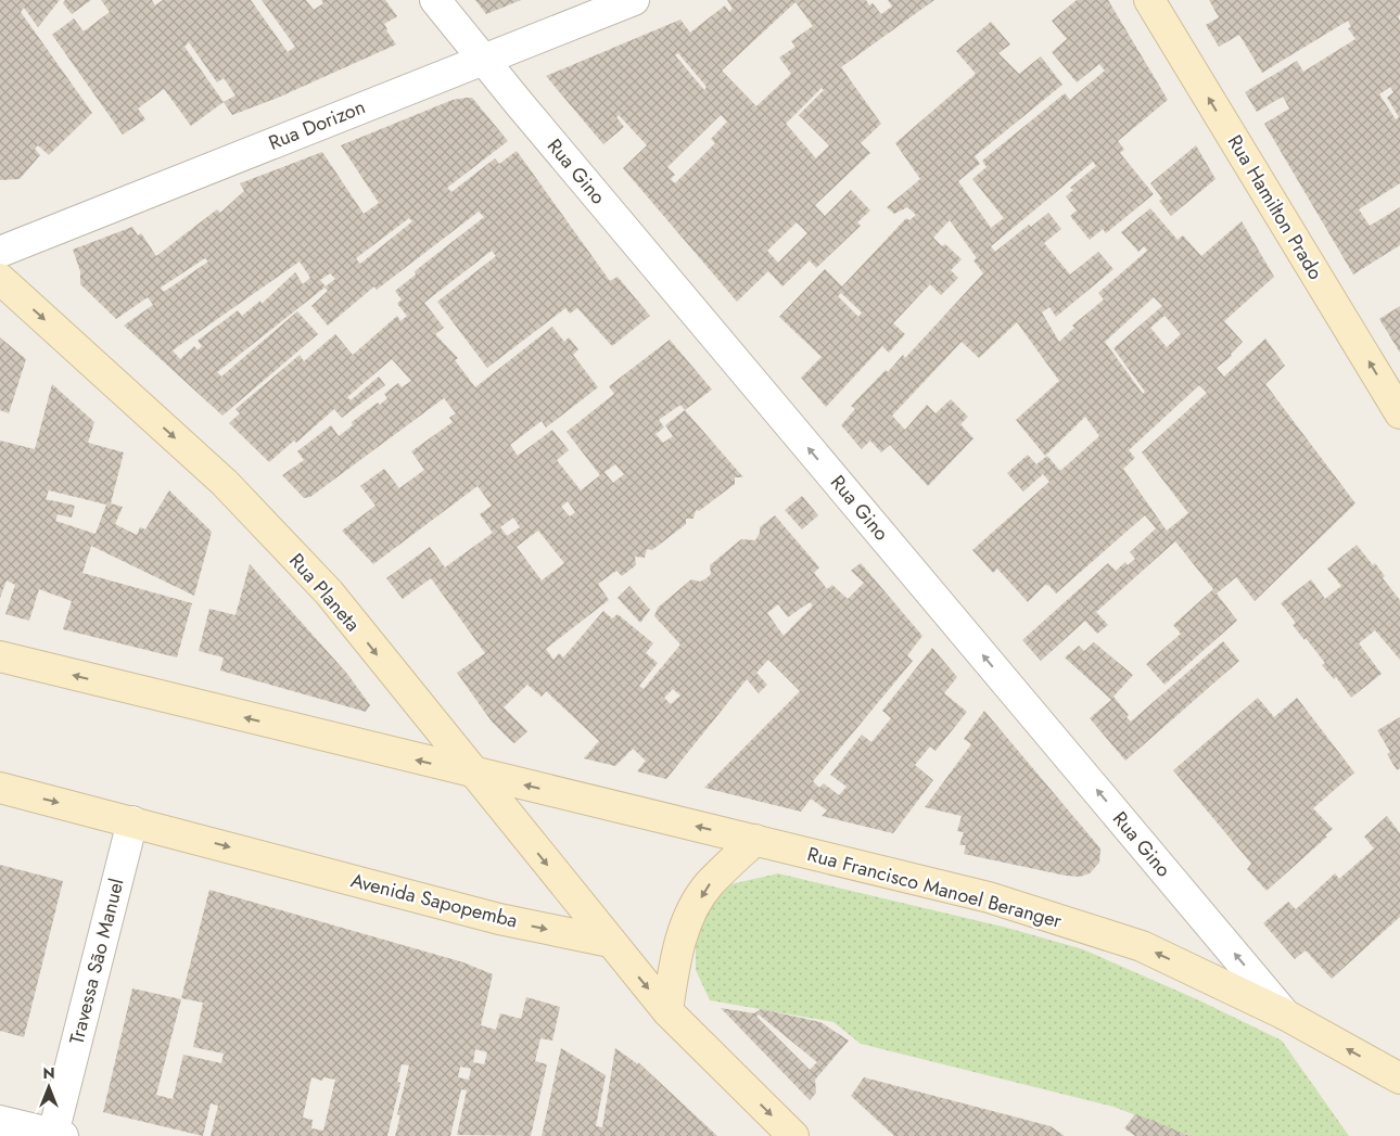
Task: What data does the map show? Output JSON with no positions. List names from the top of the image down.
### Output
{
  "streets": {
    "main road": [
      "Rua Hamilton Prado",
      "Rua Planeta",
      "Rua Francisco Manoel Beranger",
      "Avenida Sapopemba"
    ],
    "street": ["Rua Dorizon", "Rua Gino", "Travessa São Manuel"]
  },
  "crossings": [
    ["Rua Dorizon", "Rua Gino"],
    ["Rua Gino", "Rua Francisco Manoel Beranger"],
    ["Rua Planeta", "Rua Francisco Manoel Beranger"],
    ["Rua Planeta", "Avenida Sapopemba"],
    ["Avenida Sapopemba", "Travessa São Manuel"]
  ],
  "one_way": [
    "Rua Gino",
    "Rua Hamilton Prado",
    "Rua Planeta",
    "Rua Francisco Manoel Beranger"
  ],
  "north": "top"
}
